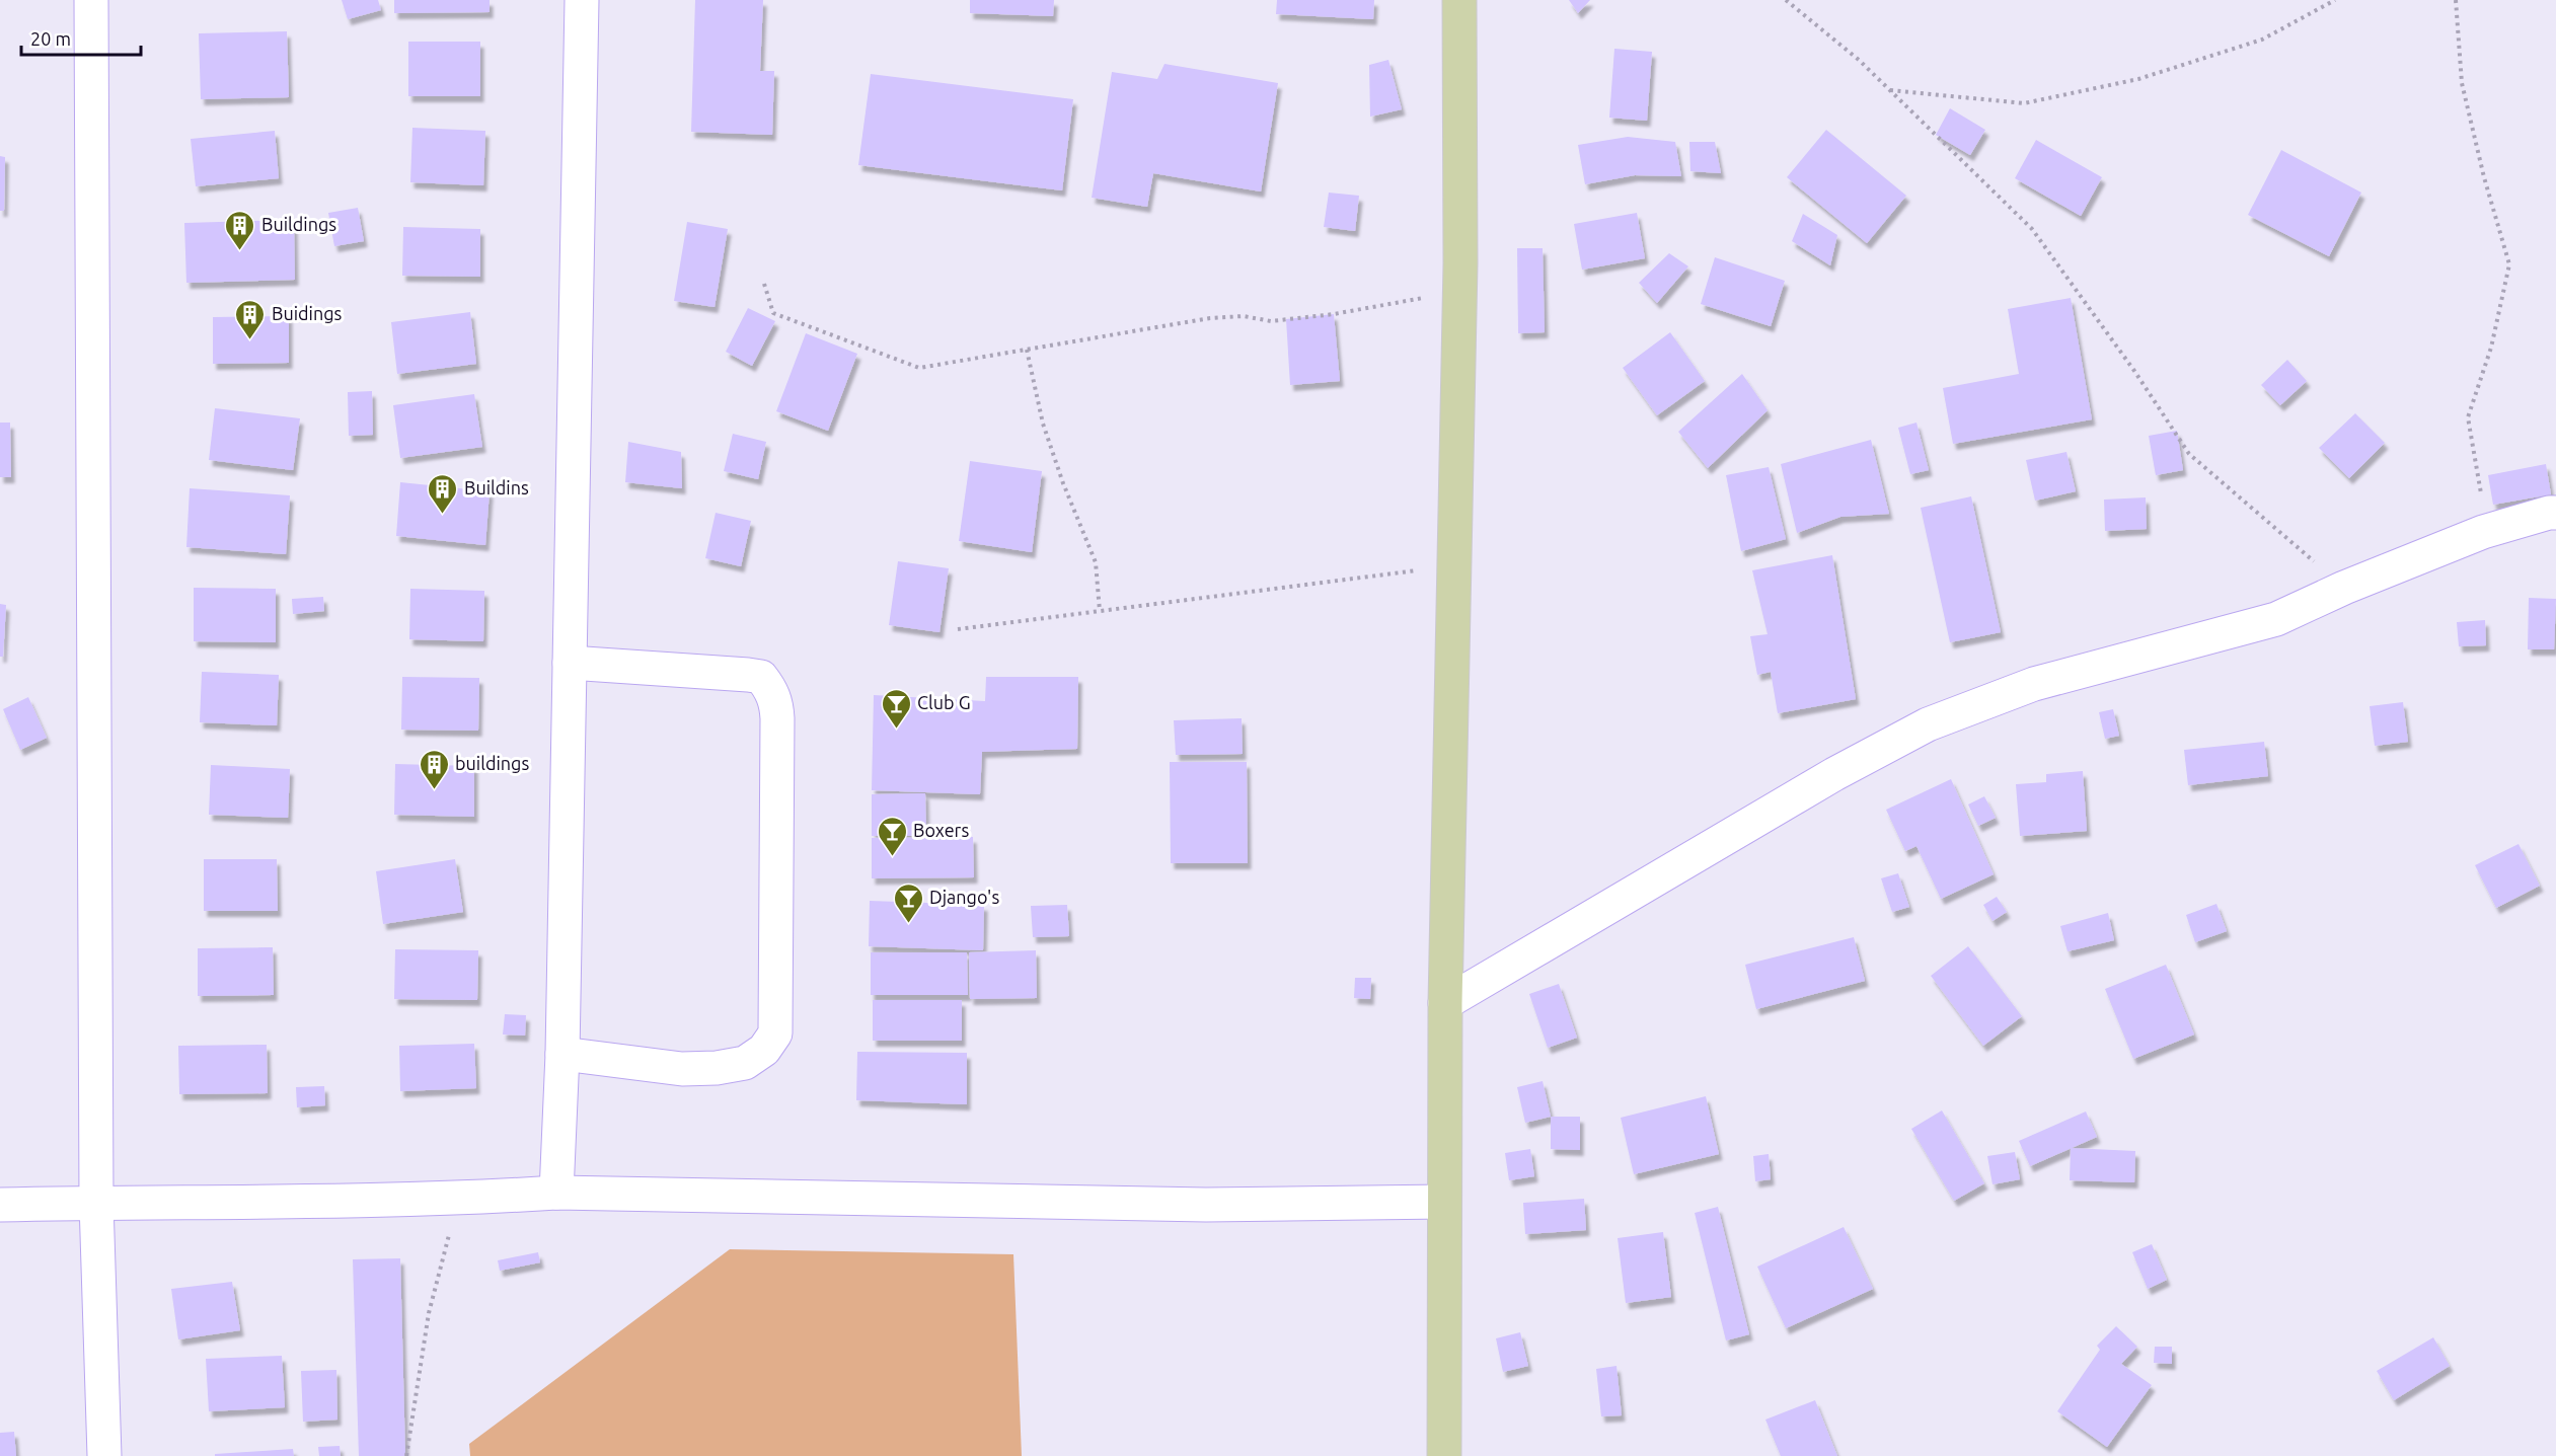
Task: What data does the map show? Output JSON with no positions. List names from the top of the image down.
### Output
{
  "places": {
    "building": [
      "Buildings",
      "Buidings",
      "Buildins",
      "buildings"
    ],
    "bar": ["Club G", "Boxers", "Django's"]
  },
  "scale_bar": "20 m"
}
